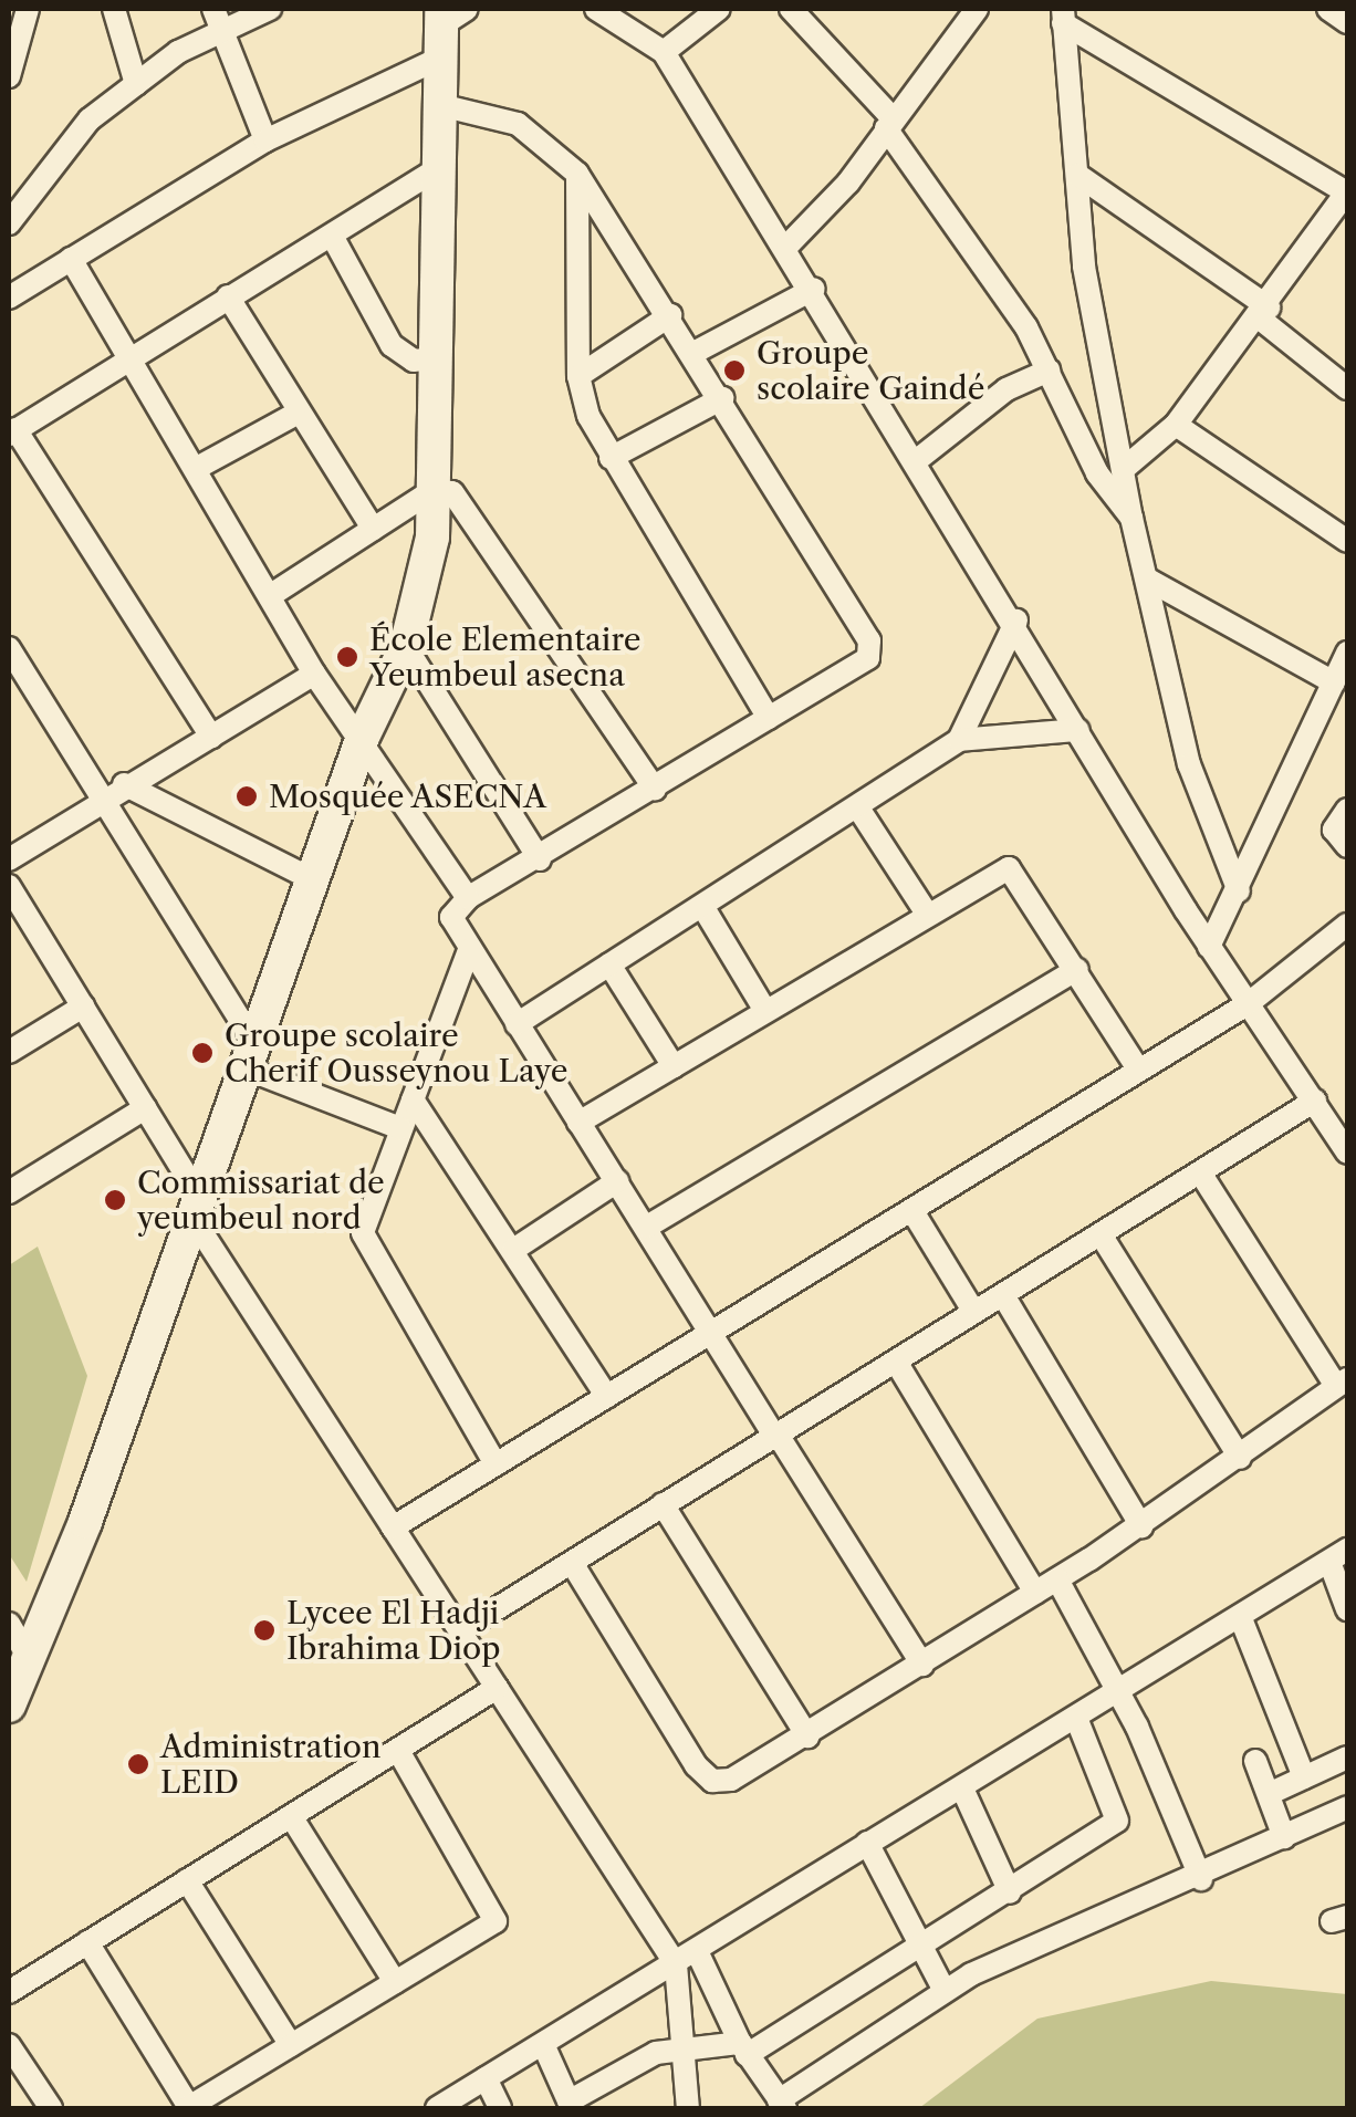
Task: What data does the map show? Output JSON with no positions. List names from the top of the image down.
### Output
{
  "places": [
    "Groupe scolaire Gaindé",
    "École Elementaire Yeumbeul asecna",
    "Mosquée ASECNA",
    "Groupe scolaire Cherif Ousseynou Laye",
    "Commissariat de yeumbeul nord",
    "Lycee El Hadji Ibrahima Diop",
    "Administration LEID"
  ]
}
